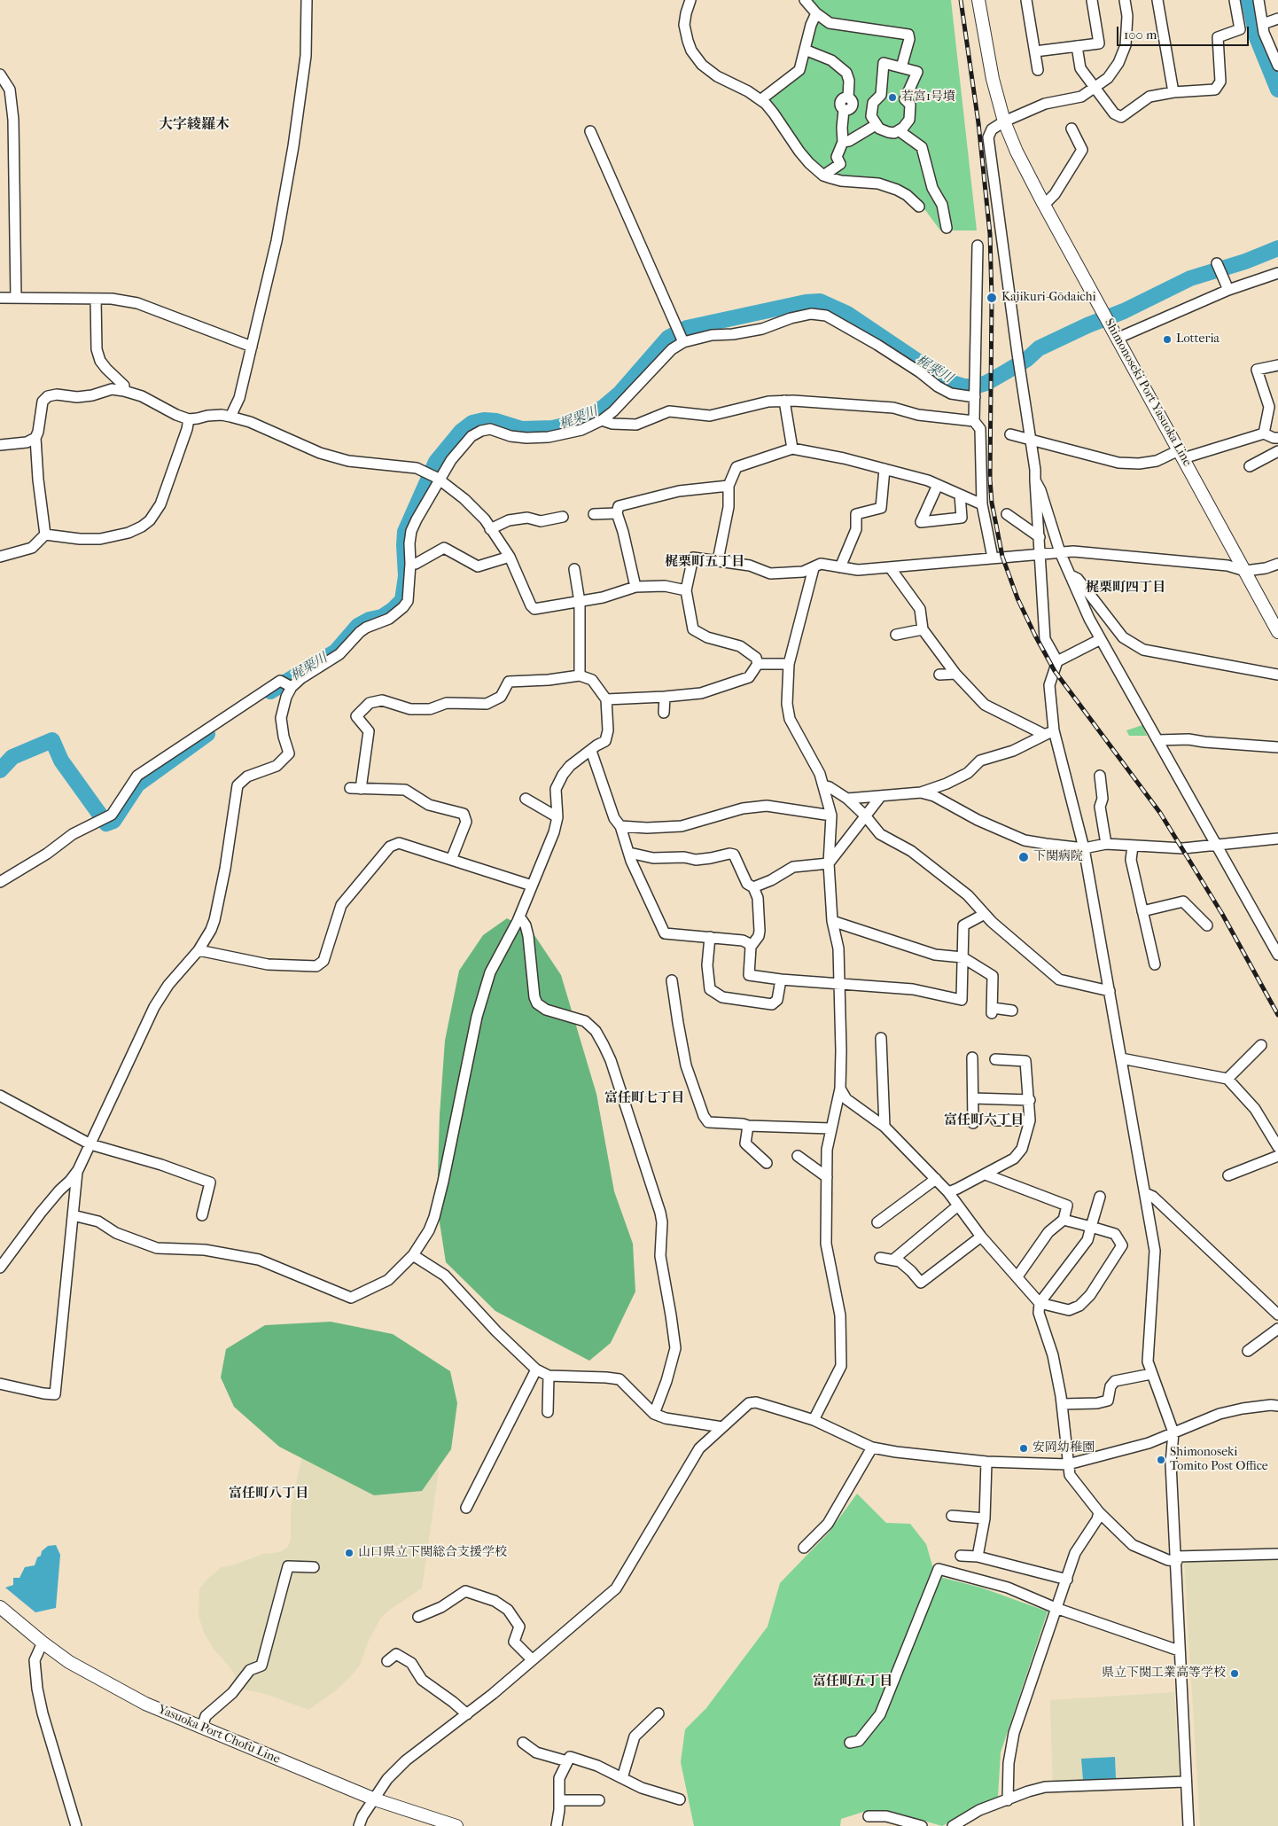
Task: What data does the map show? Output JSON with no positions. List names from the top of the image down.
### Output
{
  "streets": {
    "main road": ["Shimonoseki Port Yasuoka Line", "Yasuoka Port Chofu Line"]
  },
  "districts": [
    "大字綾羅木",
    "梶栗町五丁目",
    "梶栗町四丁目",
    "富任町七丁目",
    "富任町六丁目",
    "富任町八丁目",
    "富任町五丁目"
  ],
  "water": ["梶栗川"],
  "places": [
    "若宮1号墳",
    "Kajikuri-Gōdaichi",
    "Lotteria",
    "下関病院",
    "安岡幼稚園",
    "Shimonoseki Tomito Post Office",
    "山口県立下関総合支援学校",
    "県立下関工業高等学校"
  ],
  "scale_bar": "100 m"
}
